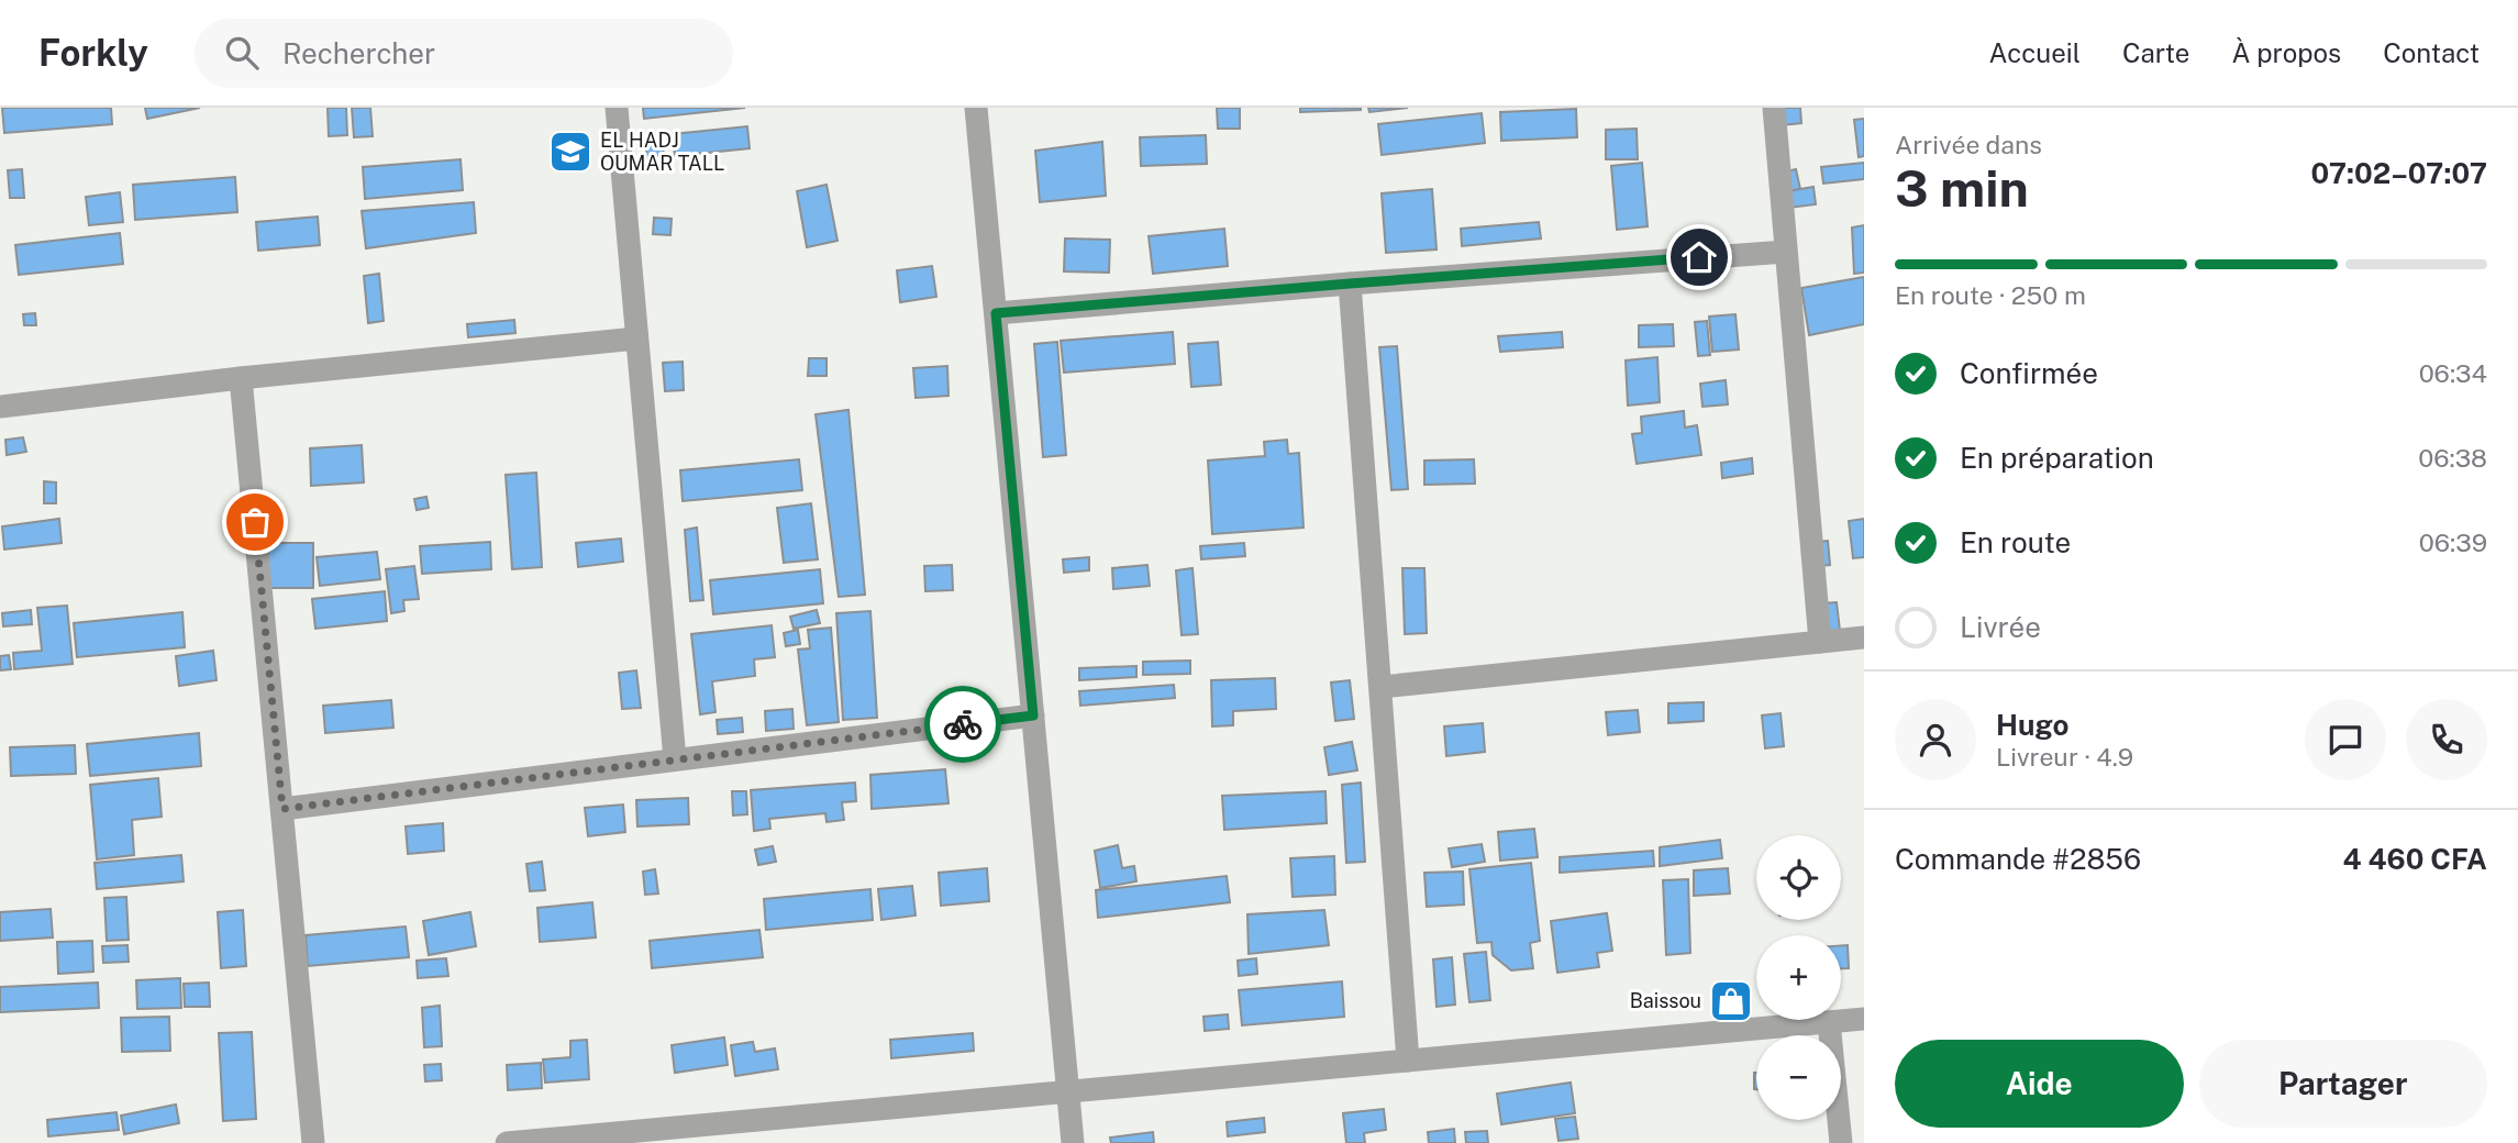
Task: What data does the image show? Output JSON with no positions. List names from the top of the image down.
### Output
{
  "places": {
    "school or university": ["EL HADJ OUMAR TALL"],
    "shop": ["Baissou"]
  },
  "page": {
    "header": "Forkly",
    "search": "Rechercher",
    "nav": [
      "Accueil",
      "Carte",
      "À propos",
      "Contact"
    ],
    "heading": ["3 min", "Arrivée dans", "07:02–07:07"],
    "panel": [
      "Hugo",
      "Livreur · 4.9",
      "Commande #2856",
      "4 460 CFA"
    ],
    "bar": "En route · 250 m",
    "list": [
      ["Confirmée", "06:34"],
      ["En préparation", "06:38"],
      ["En route", "06:39"],
      "Livrée"
    ],
    "map_buttons": ["+", "−"],
    "buttons": ["Aide", "Partager"]
  }
}
